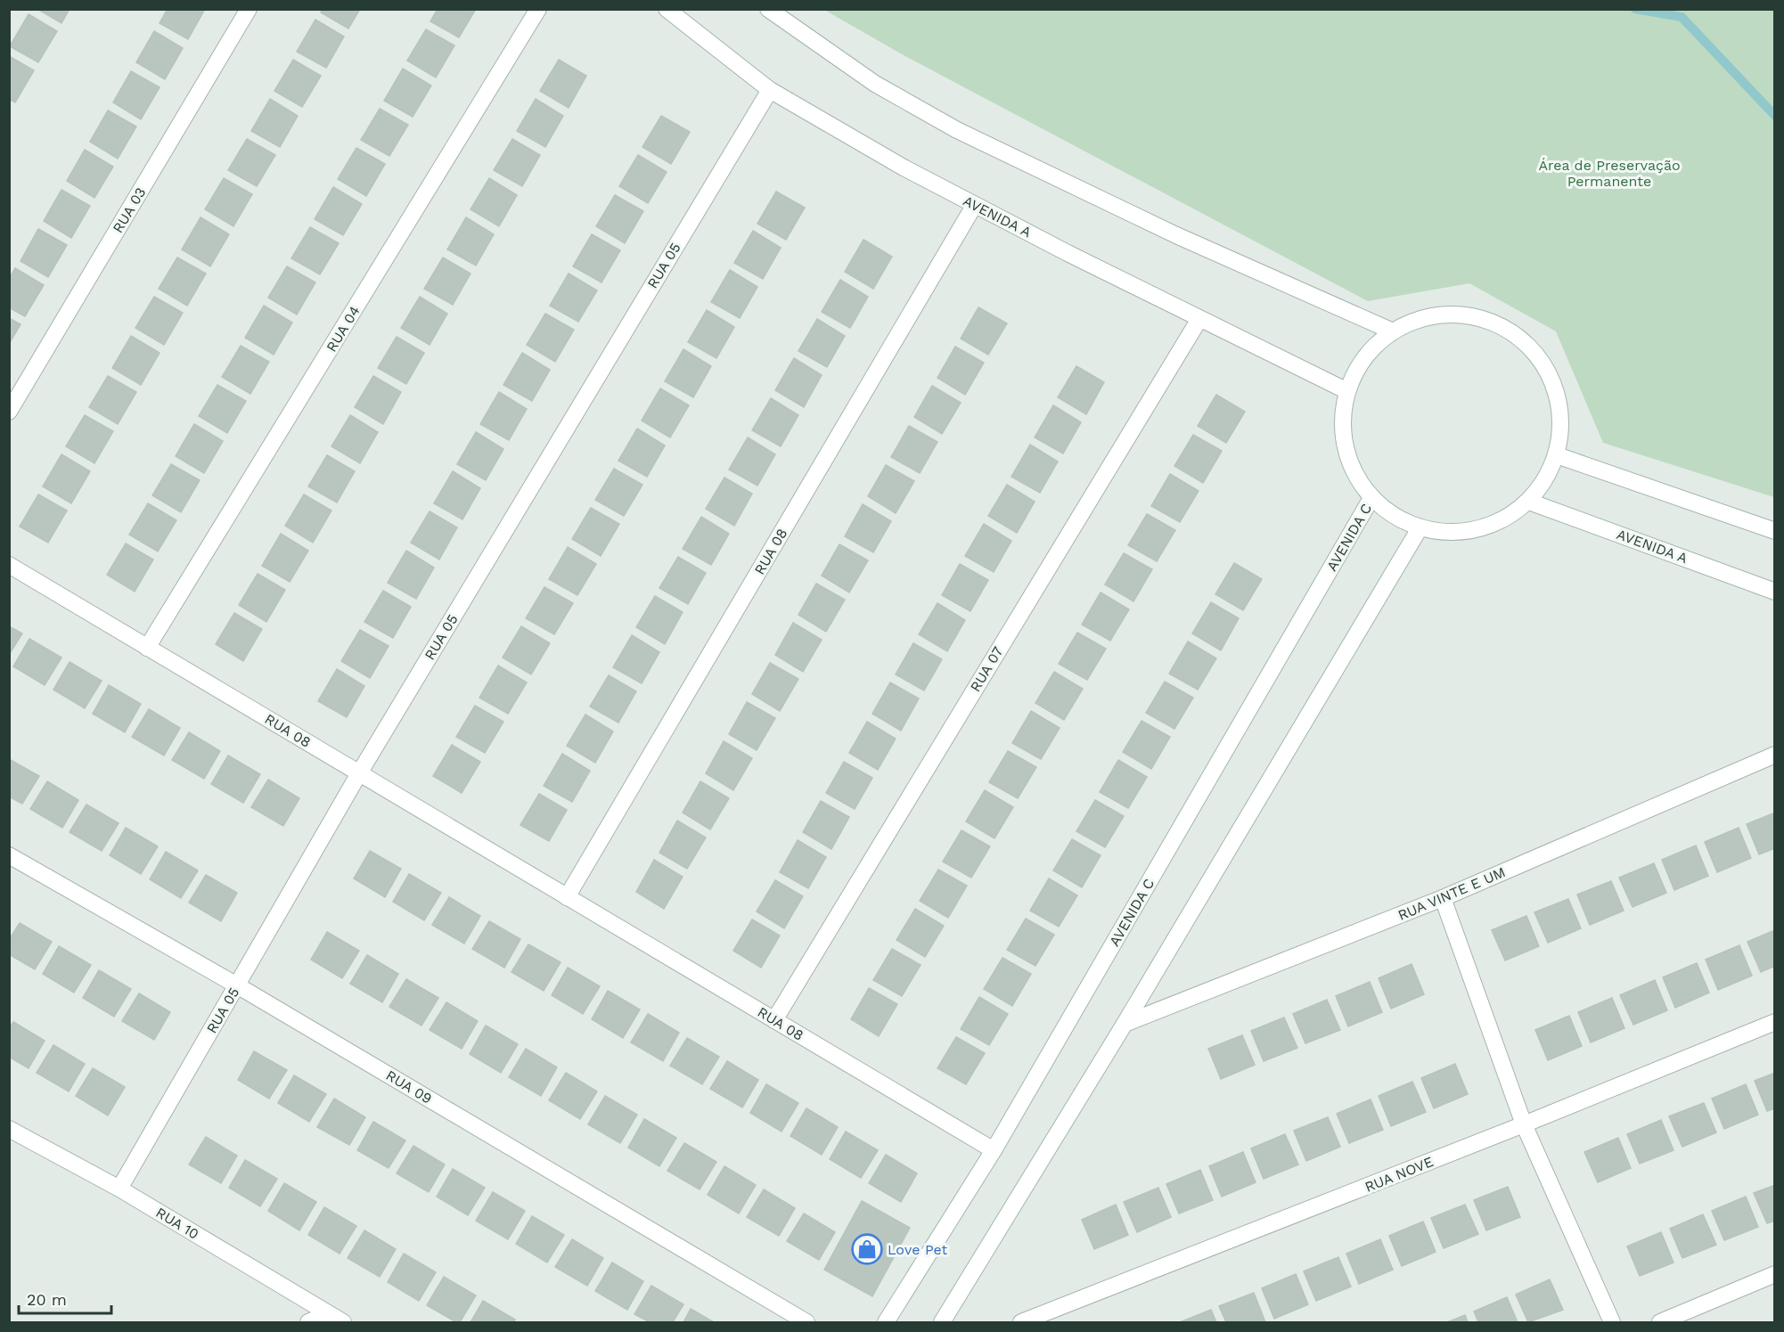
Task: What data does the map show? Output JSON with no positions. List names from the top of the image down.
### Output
{
  "streets": {
    "street": [
      "RUA 03",
      "AVENIDA A",
      "RUA 05",
      "RUA 04",
      "AVENIDA C",
      "RUA 08",
      "RUA 07",
      "RUA VINTE E UM",
      "RUA 09",
      "RUA NOVE",
      "RUA 10"
    ]
  },
  "crossings": [
    ["AVENIDA A", "RUA 05"],
    ["AVENIDA A", "AVENIDA C"],
    ["AVENIDA A", "RUA 08"],
    ["AVENIDA A", "RUA 07"],
    ["RUA 05", "RUA 08"],
    ["RUA 05", "RUA 09"],
    ["RUA 05", "RUA 10"],
    ["RUA 04", "RUA 08"],
    ["AVENIDA C", "RUA 08"],
    ["RUA 08", "RUA 07"]
  ],
  "parks": ["Área de Preservação Permanente"],
  "places": {
    "shop": ["Love Pet"]
  },
  "scale_bar": "20 m"
}
